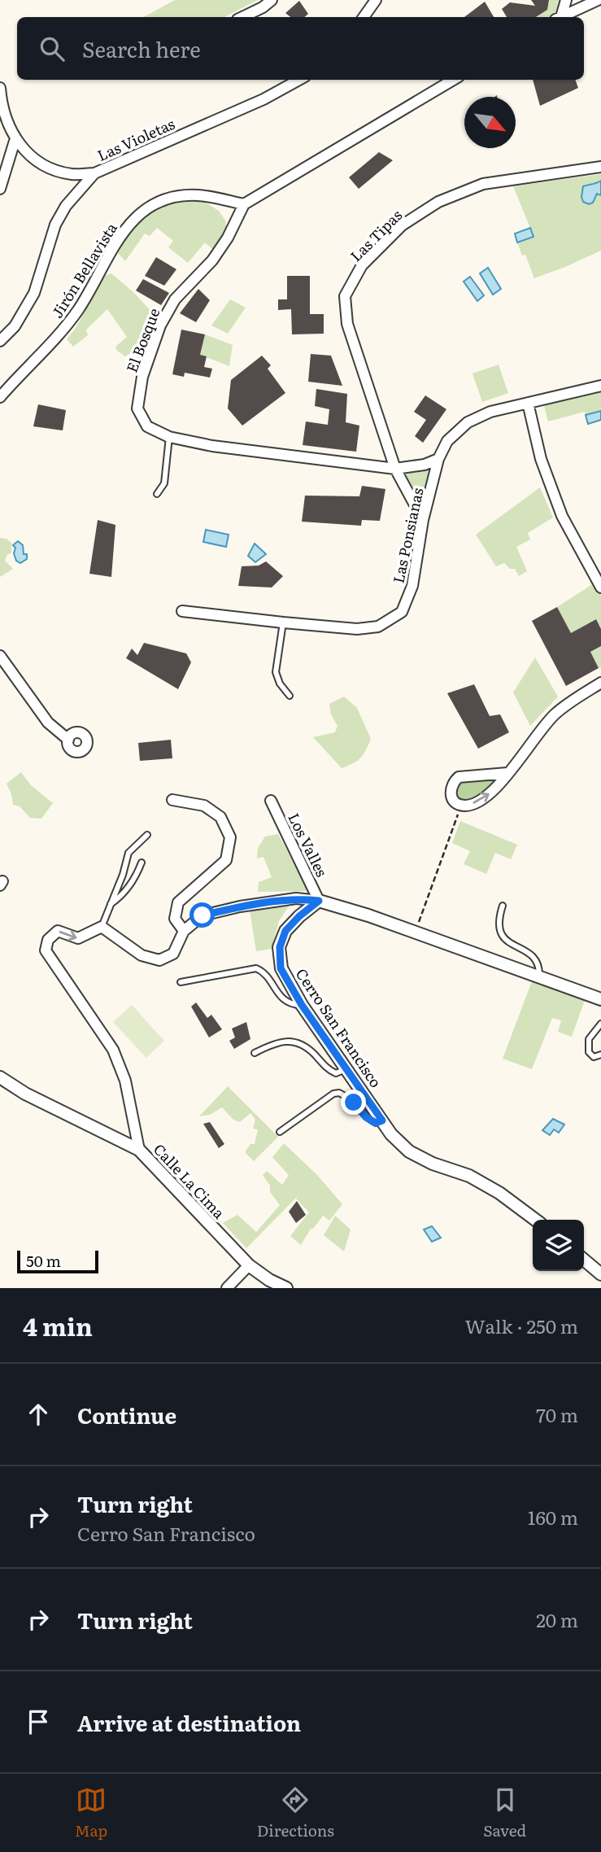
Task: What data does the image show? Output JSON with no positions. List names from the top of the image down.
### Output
{
  "streets": {
    "street": [
      "Las Violetas",
      "Las Tipas",
      "Jirón Bellavista",
      "El Bosque",
      "Las Ponsianas",
      "Los Valles",
      "Cerro San Francisco",
      "Calle La Cima"
    ]
  },
  "crossings": [
    ["Las Tipas", "El Bosque"],
    ["Las Tipas", "Las Ponsianas"],
    ["Jirón Bellavista", "El Bosque"],
    ["El Bosque", "Las Ponsianas"],
    ["Los Valles", "Cerro San Francisco"]
  ],
  "scale_bar": "50 m",
  "north": "bottom right",
  "page": {
    "search": "Search here",
    "scale": "50 m",
    "heading": ["4 min", "Walk · 250 m"],
    "list": [
      ["Continue", "70 m"],
      ["Turn right", "Cerro San Francisco", "160 m"],
      ["Turn right", "20 m"],
      "Arrive at destination"
    ],
    "nav": ["Map", "Directions", "Saved"]
  }
}
